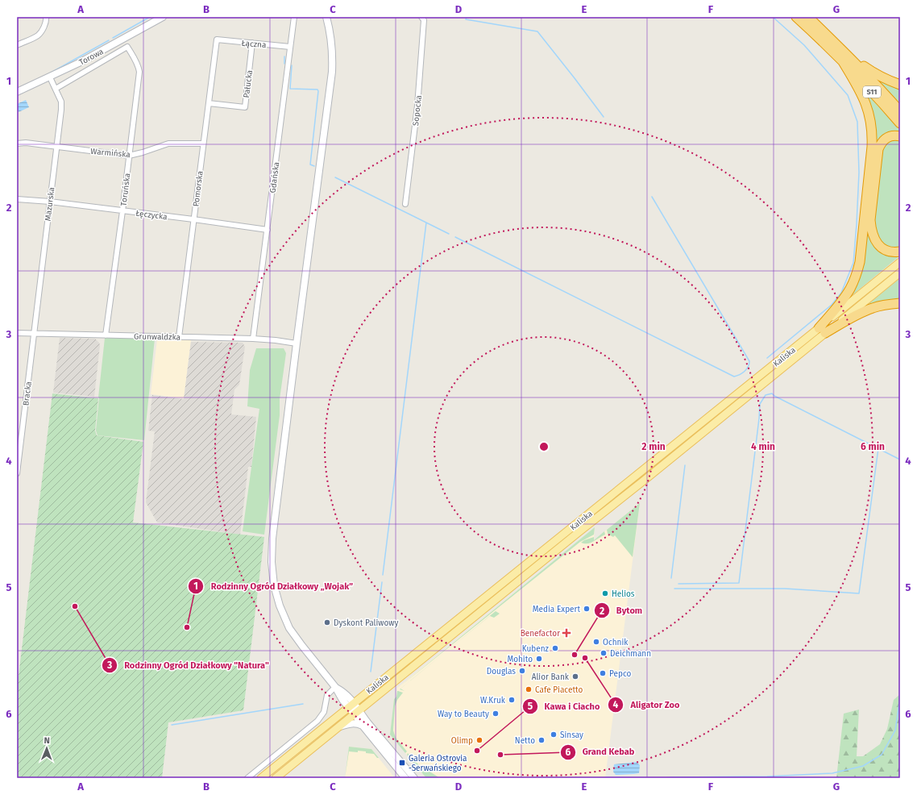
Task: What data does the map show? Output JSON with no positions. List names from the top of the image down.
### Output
{
  "streets": {
    "highway": ["S11"],
    "main road": ["Kaliska"],
    "street": [
      "Łączna",
      "Torowa",
      "Pałucka",
      "Sopocka",
      "Warmińska",
      "Gdańska",
      "Pomorska",
      "Toruńska",
      "Mazurska",
      "Łęczycka",
      "Grunwaldzka",
      "Bracka"
    ]
  },
  "crossings": [
    ["Łączna", "Pałucka"],
    ["Łączna", "Gdańska"],
    ["Łączna", "Pomorska"],
    ["Torowa", "Mazurska"],
    ["Pałucka", "Pomorska"],
    ["Warmińska", "Pomorska"],
    ["Warmińska", "Toruńska"],
    ["Warmińska", "Mazurska"],
    ["Gdańska", "Łęczycka"],
    ["Gdańska", "Grunwaldzka"],
    ["Pomorska", "Łęczycka"],
    ["Pomorska", "Grunwaldzka"],
    ["Toruńska", "Mazurska"],
    ["Toruńska", "Łęczycka"],
    ["Toruńska", "Grunwaldzka"],
    ["Mazurska", "Łęczycka"],
    ["Mazurska", "Grunwaldzka"],
    ["Mazurska", "Bracka"],
    ["Grunwaldzka", "Bracka"]
  ],
  "places": {
    "other": [
      "Helios",
      "Rodzinny Ogród Działkowy \"Natura\"",
      "Media Expert",
      "Dyskont Paliwowy",
      "Rodzinny Ogród Działkowy „Wojak”",
      "Ochnik",
      "Kubenz",
      "Deichmann",
      "Bytom",
      "Aligator Zoo",
      "Mohito",
      "Douglas",
      "Pepco",
      "Alior Bank",
      "Cafe Piacetto",
      "W.Kruk",
      "Way to Beauty",
      "Sinsay",
      "Olimp",
      "Netto",
      "Kawa i Ciacho",
      "Grand Kebab"
    ],
    "health": ["Benefactor"],
    "transit": ["Galeria Ostrovia -Serwańskiego"]
  },
  "north": "top",
  "grid": {
    "columns": [
      "A",
      "B",
      "C",
      "D",
      "E",
      "F",
      "G"
    ],
    "rows": [
      "1",
      "2",
      "3",
      "4",
      "5",
      "6"
    ]
  },
  "rings": ["2 min", "4 min", "6 min"]
}
